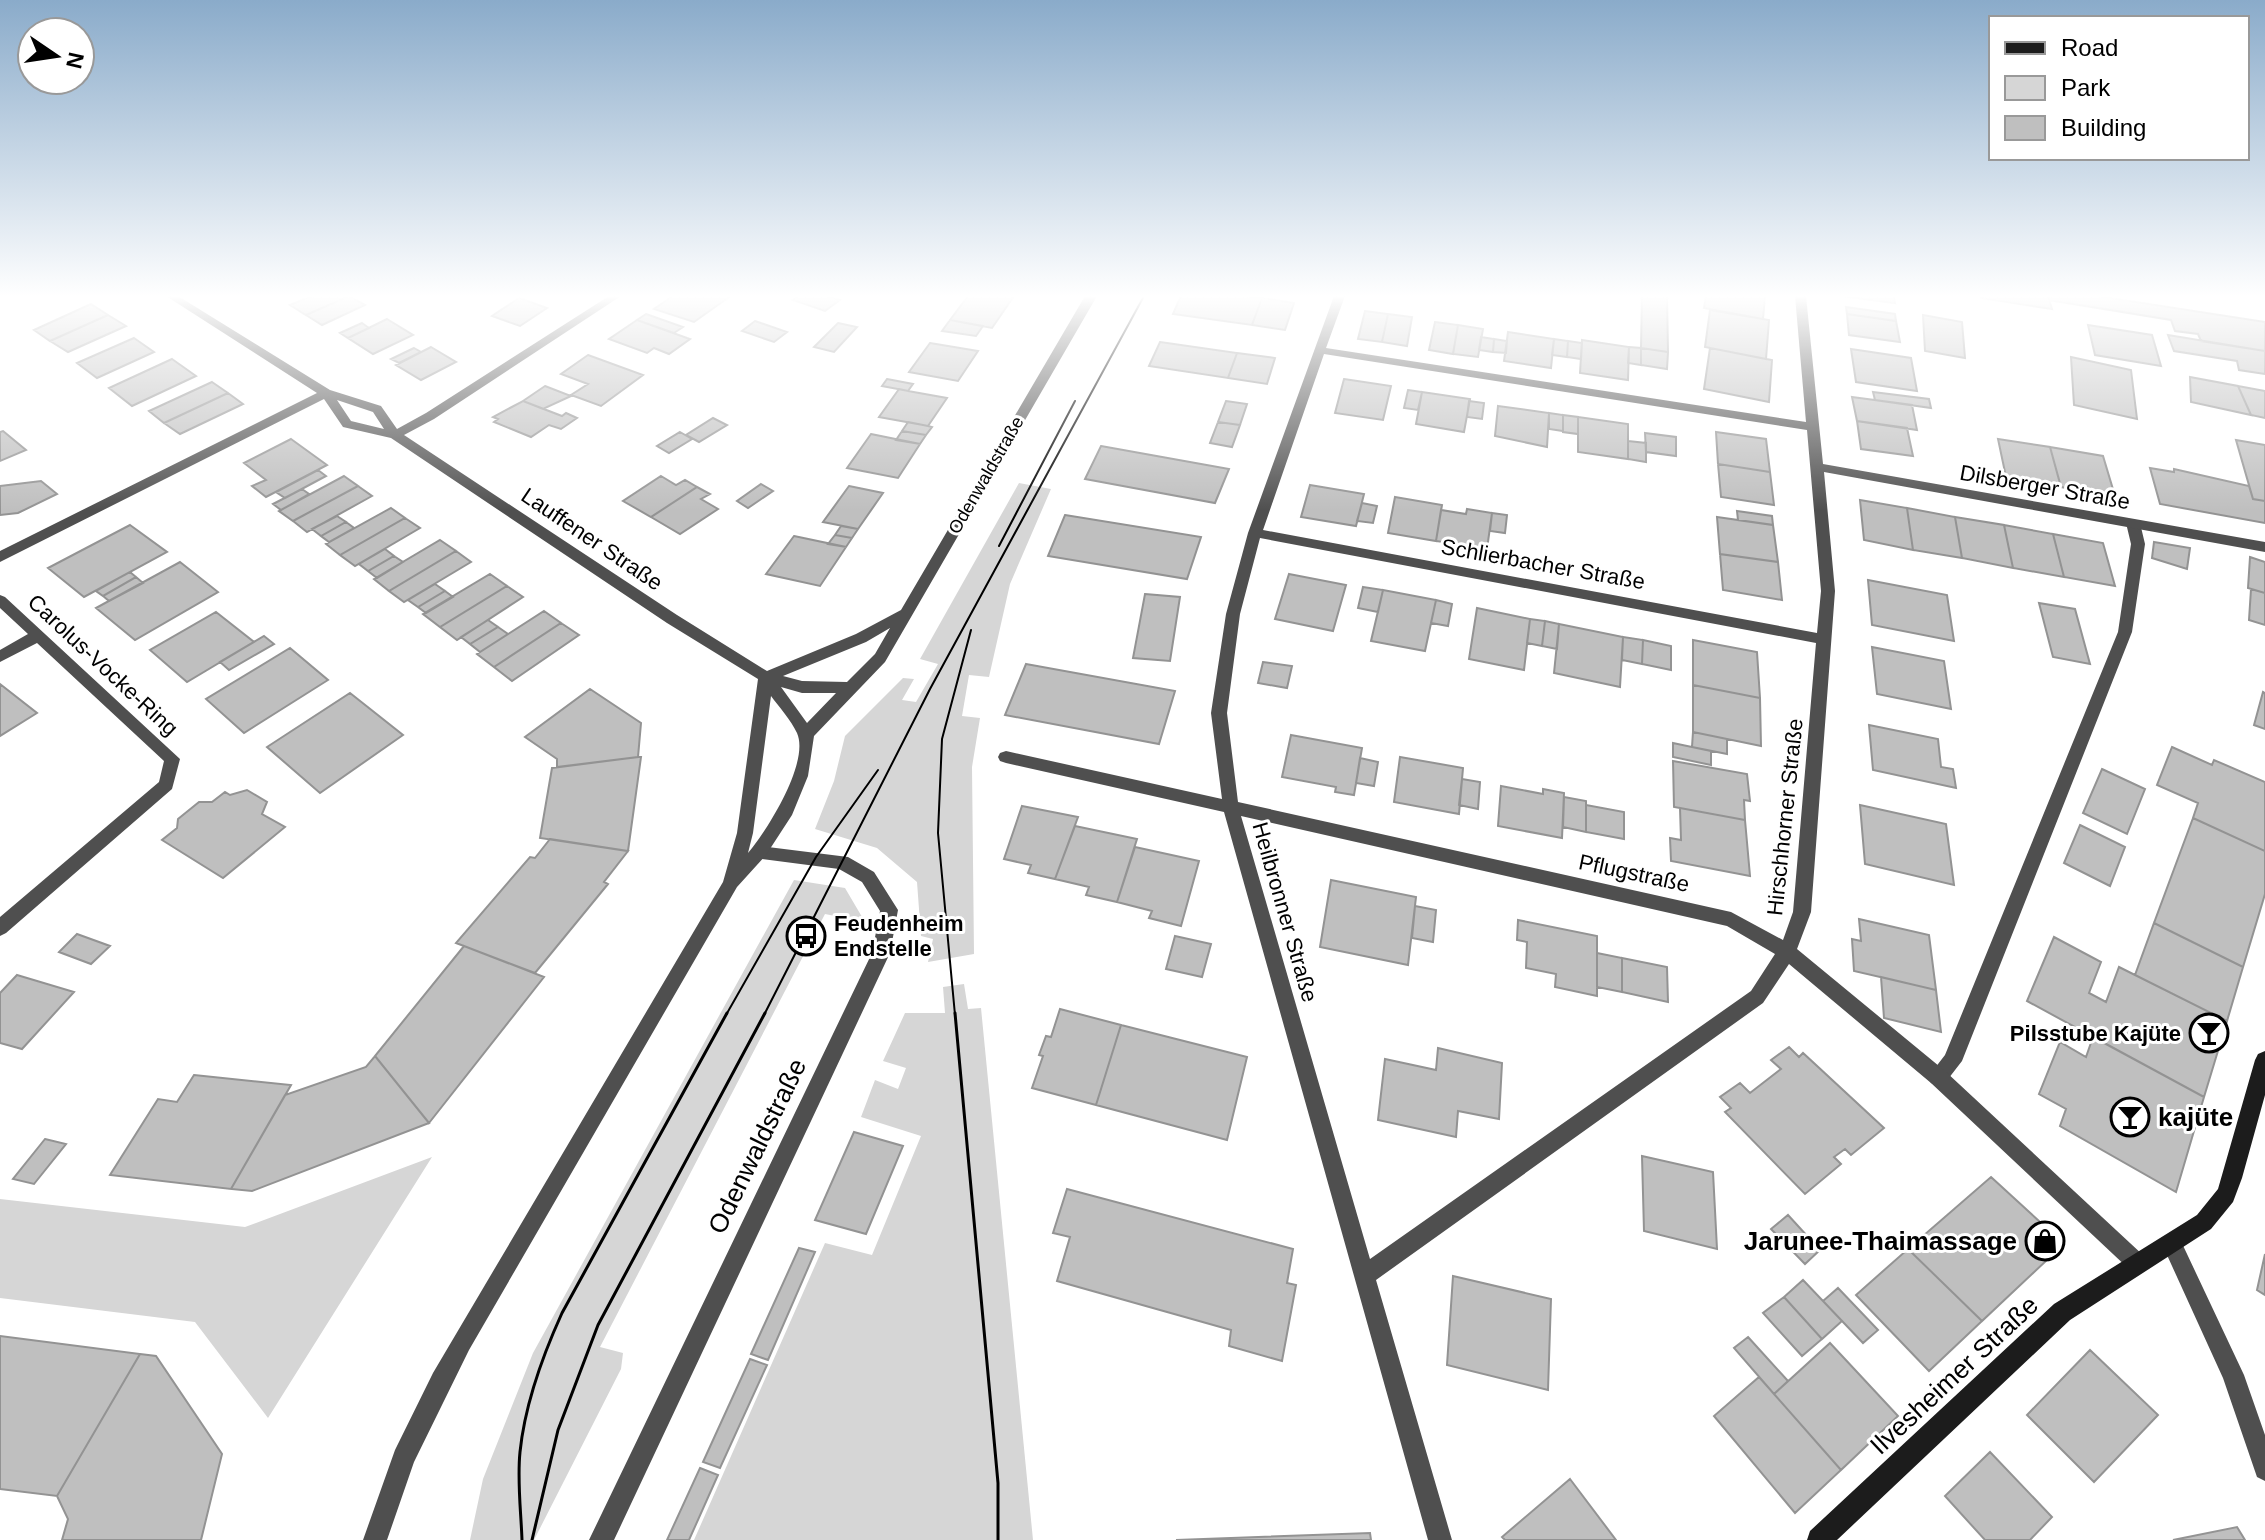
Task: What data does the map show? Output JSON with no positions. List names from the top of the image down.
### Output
{
  "streets": {
    "street": [
      "Odenwaldstraße",
      "Dilsberger Straße",
      "Lauffener Straße",
      "Schlierbacher Straße",
      "Carolus-Vocke-Ring",
      "Hirschhorner Straße",
      "Pflugstraße",
      "Heilbronner Straße",
      "Ilvesheimer Straße"
    ]
  },
  "crossings": [
    ["Odenwaldstraße", "Lauffener Straße"],
    ["Dilsberger Straße", "Hirschhorner Straße"],
    ["Schlierbacher Straße", "Hirschhorner Straße"],
    ["Schlierbacher Straße", "Heilbronner Straße"],
    ["Hirschhorner Straße", "Pflugstraße"],
    ["Hirschhorner Straße", "Heilbronner Straße"],
    ["Pflugstraße", "Heilbronner Straße"],
    ["Pflugstraße", "Ilvesheimer Straße"]
  ],
  "places": {
    "bus stop": ["Feudenheim Endstelle"],
    "bar": ["Pilsstube Kajüte", "kajüte"],
    "shop": ["Jarunee-Thaimassage"]
  },
  "legend": ["Road", "Park", "Building"],
  "north": "right"
}
